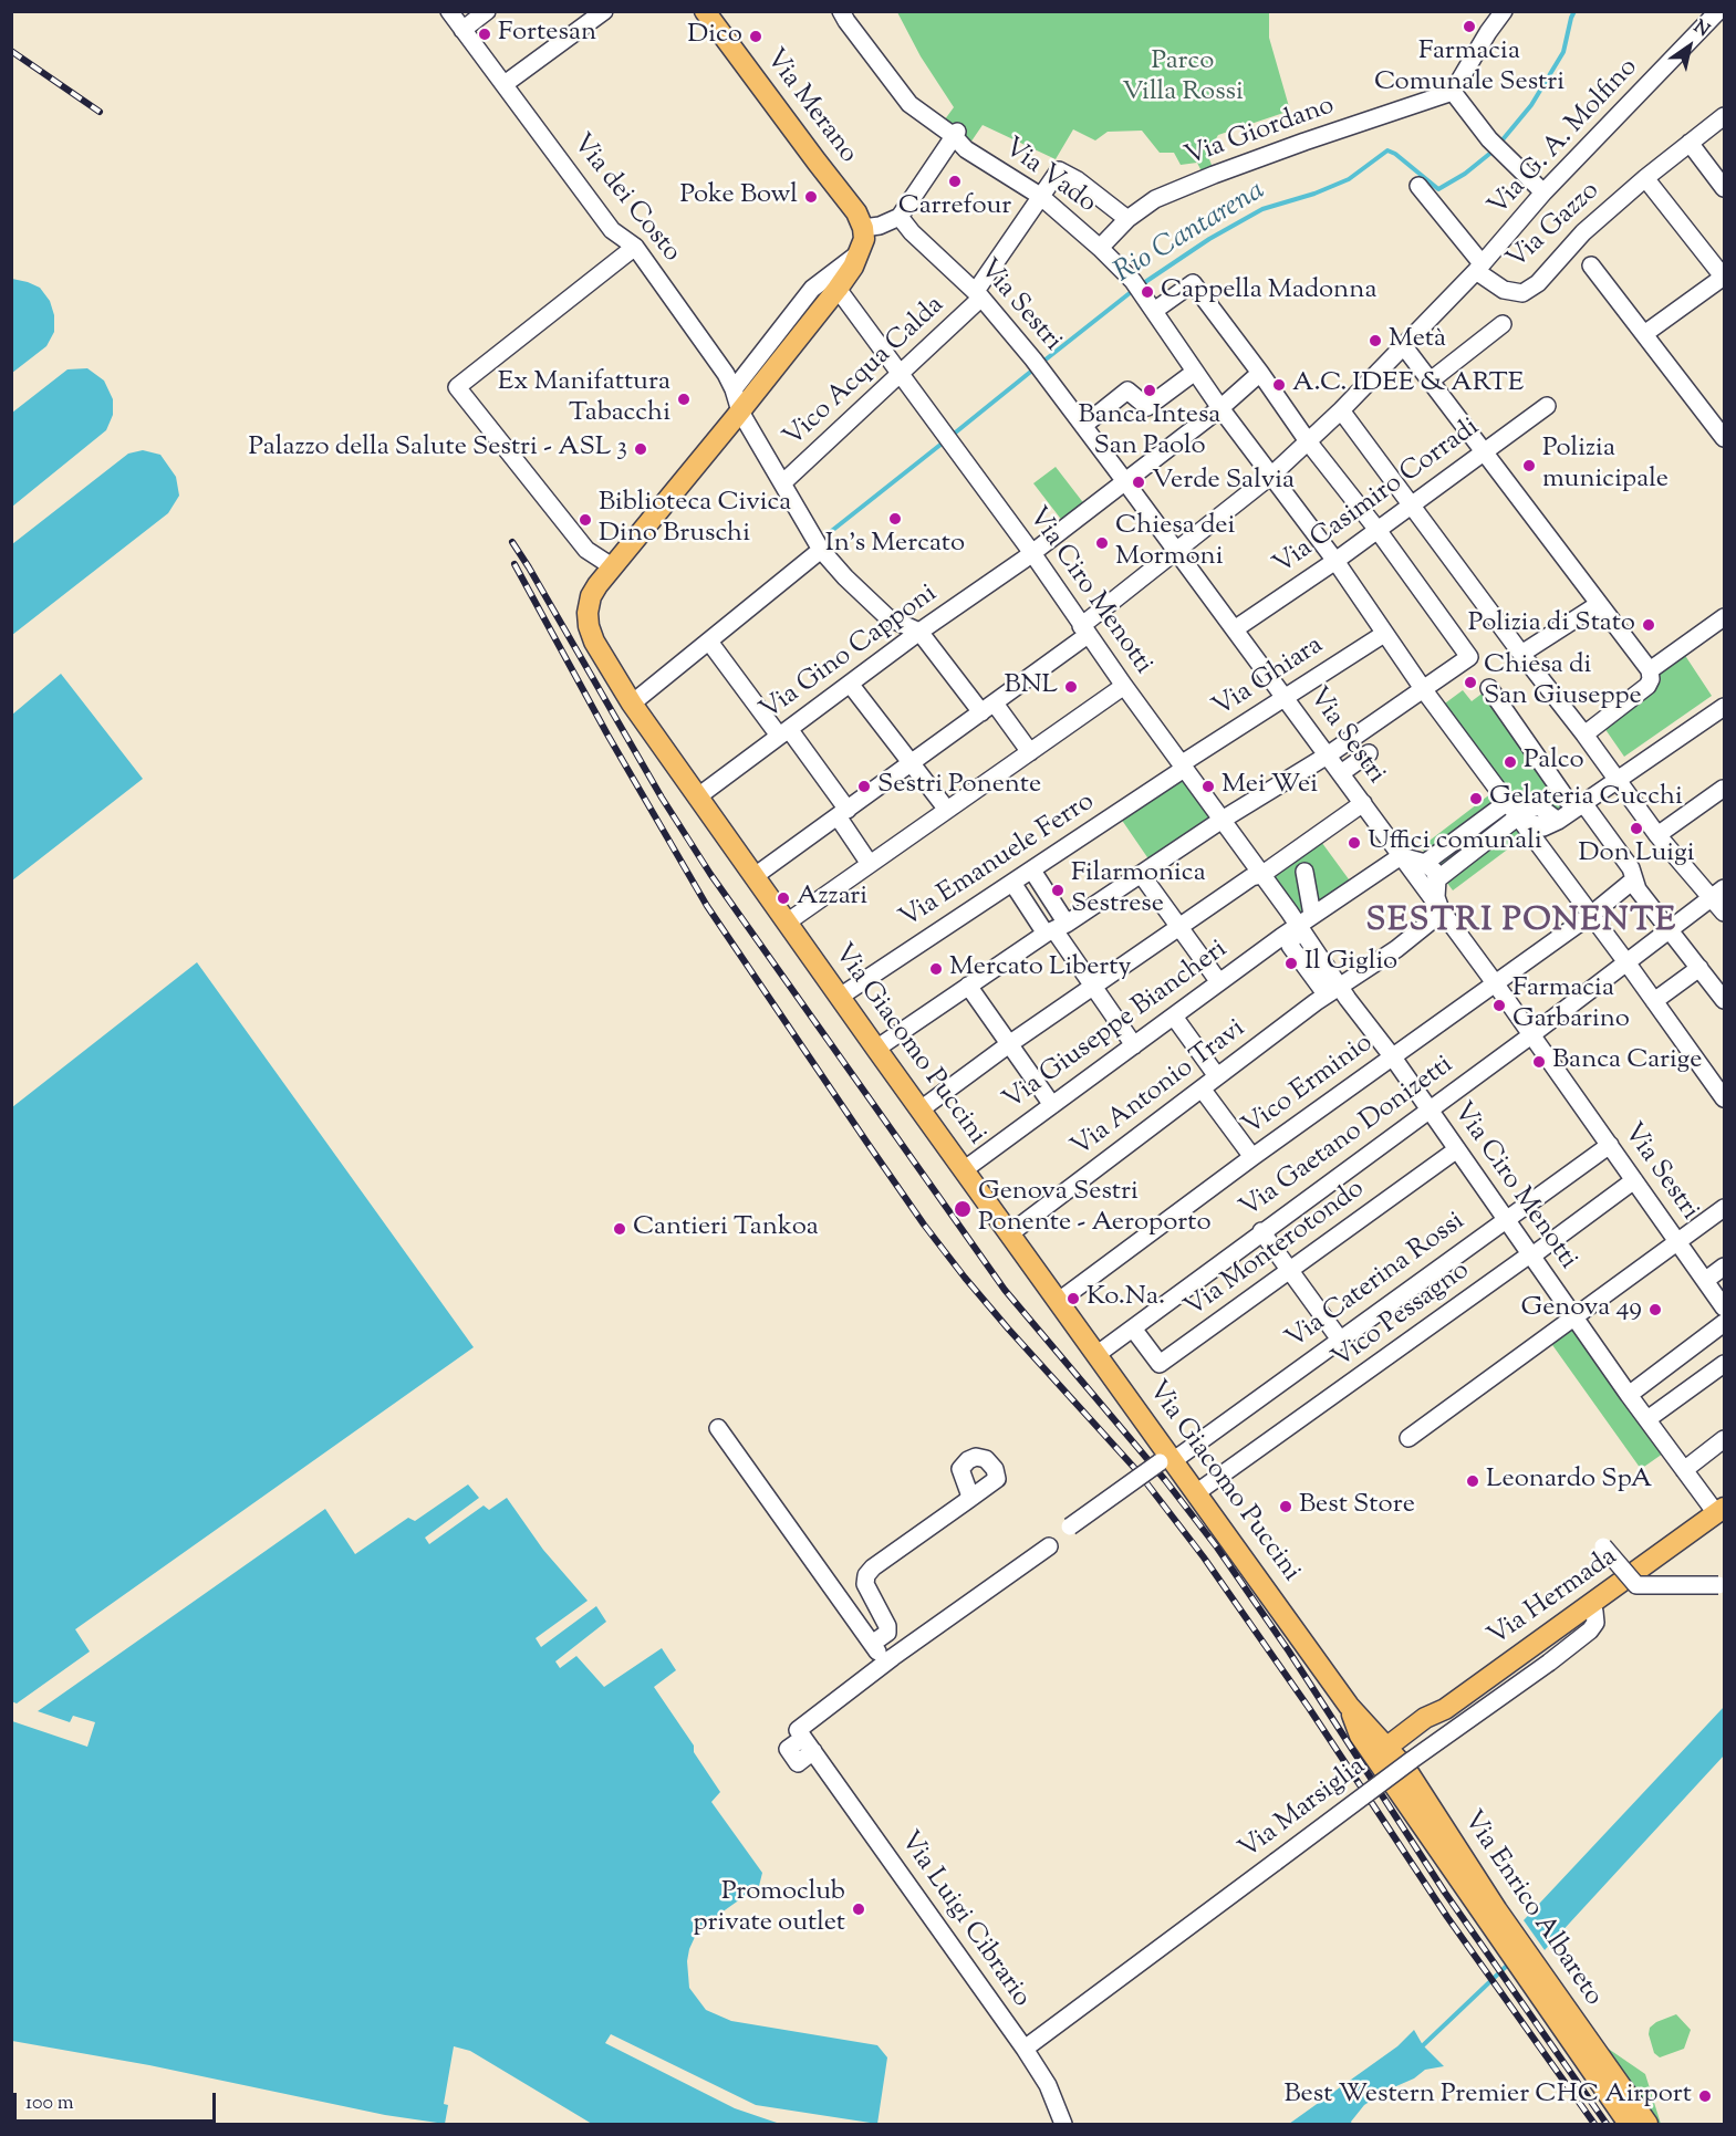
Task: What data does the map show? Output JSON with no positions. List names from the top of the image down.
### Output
{
  "streets": {
    "main road": [
      "Via Merano",
      "Via Giacomo Puccini",
      "Via Hermada",
      "Via Enrico Albareto"
    ],
    "street": [
      "Via Giordano",
      "Via G. A. Molfino",
      "Via Vado",
      "Via dei Costo",
      "Via Gazzo",
      "Via Sestri",
      "Vico Acqua Calda",
      "Via Casimiro Corradi",
      "Via Ciro Menotti",
      "Via Gino Capponi",
      "Via Ghiara",
      "Via Emanuele Ferro",
      "Via Giuseppe Biancheri",
      "Vico Erminio",
      "Via Antonio Travi",
      "Via Gaetano Donizetti",
      "Via Monterotondo",
      "Via Caterina Rossi",
      "Vico Pessagno",
      "Via Marsiglia",
      "Via Luigi Cibrario"
    ]
  },
  "crossings": [
    ["Via Merano", "Via Giacomo Puccini"],
    ["Via Giordano", "Via Vado"],
    ["Via Giordano", "Vico Acqua Calda"],
    ["Via G. A. Molfino", "Via Gazzo"],
    ["Via Vado", "Via Gazzo"],
    ["Via Vado", "Vico Acqua Calda"],
    ["Via Vado", "Via Casimiro Corradi"],
    ["Via Vado", "Via Gino Capponi"],
    ["Via Vado", "Via Ghiara"],
    ["Via Vado", "Vico Erminio"],
    ["Via Vado", "Via Gaetano Donizetti"],
    ["Via dei Costo", "Vico Acqua Calda"],
    ["Via dei Costo", "Via Gino Capponi"],
    ["Via dei Costo", "Via Giacomo Puccini"],
    ["Via Gazzo", "Via Sestri"],
    ["Via Gazzo", "Via Ciro Menotti"],
    ["Via Gazzo", "Via Giacomo Puccini"],
    ["Via Sestri", "Vico Acqua Calda"],
    ["Via Sestri", "Via Casimiro Corradi"],
    ["Via Sestri", "Via Gino Capponi"],
    ["Via Sestri", "Via Ghiara"],
    ["Via Sestri", "Via Giuseppe Biancheri"],
    ["Via Sestri", "Vico Erminio"],
    ["Via Sestri", "Via Antonio Travi"],
    ["Via Sestri", "Via Gaetano Donizetti"],
    ["Via Sestri", "Via Caterina Rossi"],
    ["Via Sestri", "Vico Pessagno"],
    ["Vico Acqua Calda", "Via Ciro Menotti"],
    ["Via Ciro Menotti", "Via Gino Capponi"],
    ["Via Ciro Menotti", "Via Ghiara"],
    ["Via Ciro Menotti", "Via Emanuele Ferro"],
    ["Via Ciro Menotti", "Via Giuseppe Biancheri"],
    ["Via Ciro Menotti", "Via Giacomo Puccini"],
    ["Via Ciro Menotti", "Vico Erminio"],
    ["Via Ciro Menotti", "Via Antonio Travi"],
    ["Via Ciro Menotti", "Via Gaetano Donizetti"],
    ["Via Ciro Menotti", "Via Monterotondo"],
    ["Via Ciro Menotti", "Via Caterina Rossi"],
    ["Via Ciro Menotti", "Vico Pessagno"],
    ["Via Ciro Menotti", "Via Hermada"],
    ["Via Gino Capponi", "Via Giacomo Puccini"],
    ["Via Ghiara", "Via Emanuele Ferro"],
    ["Via Emanuele Ferro", "Via Giacomo Puccini"],
    ["Via Giuseppe Biancheri", "Via Giacomo Puccini"],
    ["Via Giacomo Puccini", "Vico Erminio"],
    ["Via Giacomo Puccini", "Via Antonio Travi"],
    ["Via Giacomo Puccini", "Via Gaetano Donizetti"],
    ["Via Giacomo Puccini", "Via Caterina Rossi"],
    ["Via Giacomo Puccini", "Vico Pessagno"],
    ["Via Giacomo Puccini", "Via Enrico Albareto"],
    ["Via Gaetano Donizetti", "Via Monterotondo"],
    ["Via Hermada", "Via Marsiglia"],
    ["Via Hermada", "Via Enrico Albareto"],
    ["Via Marsiglia", "Via Luigi Cibrario"]
  ],
  "districts": ["SESTRI PONENTE"],
  "water": ["Rio Cantarena"],
  "parks": ["Parco Villa Rossi"],
  "places": [
    "Farmacia Comunale Sestri",
    "Fortesan",
    "Dico",
    "Carrefour",
    "Poke Bowl",
    "Cappella Madonna",
    "Metà",
    "A.C. IDEE & ARTE",
    "Banca Intesa San Paolo",
    "Ex Manifattura Tabacchi",
    "Palazzo della Salute Sestri - ASL 3",
    "Polizia municipale",
    "Verde Salvia",
    "In's Mercato",
    "Biblioteca Civica Dino Bruschi",
    "Chiesa dei Mormoni",
    "Polizia di Stato",
    "Chiesa di San Giuseppe",
    "BNL",
    "Palco",
    "Sestri Ponente",
    "Mei Wei",
    "Gelateria Cucchi",
    "Don Luigi",
    "Uffici comunali",
    "Filarmonica Sestrese",
    "Azzari",
    "Il Giglio",
    "Mercato Liberty",
    "Farmacia Garbarino",
    "Banca Carige",
    "Genova Sestri Ponente - Aeroporto",
    "Cantieri Tankoa",
    "Ko.Na.",
    "Genova 49",
    "Leonardo SpA",
    "Best Store",
    "Promoclub private outlet",
    "Best Western Premier CHC Airport"
  ],
  "scale_bar": "100 m",
  "north": "top right"
}
